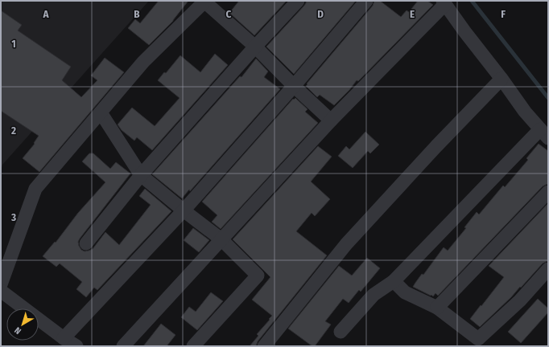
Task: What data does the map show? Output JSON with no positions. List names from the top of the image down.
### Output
{
  "north": "bottom left",
  "grid": {
    "columns": [
      "A",
      "B",
      "C",
      "D",
      "E",
      "F"
    ],
    "rows": ["1", "2", "3"]
  }
}
